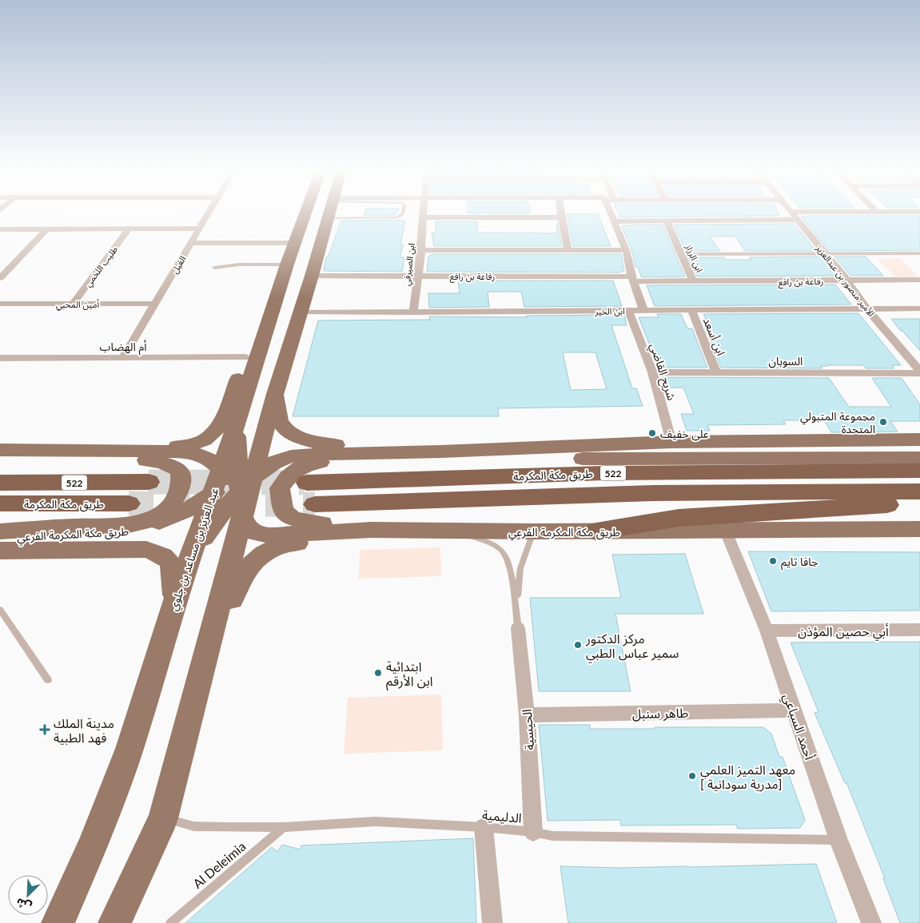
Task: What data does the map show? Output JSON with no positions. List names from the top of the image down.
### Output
{
  "streets": {
    "highway": ["522", "طريق مكة المكرمة"],
    "main road": ["طريق مكة المكرمة الفرعي", "عبد العزيز بن مساعد بن جلوي"],
    "street": [
      "ابن الرزاز",
      "الغيل",
      "ابن الصيرفي",
      "طليب اللخمي",
      "رفاعة بن رافع",
      "الأمير منصور بن عبدالعزيز",
      "أمين المحبي",
      "ابن الخير",
      "ابن أسعد",
      "أم الهضاب",
      "السوبان",
      "شريح القاضي",
      "أبي حصين المؤذن",
      "طاهر سنبل",
      "أحمد السباعي",
      "الحيسية"
    ],
    "lane": ["الدليمية", "Al Deleimia"]
  },
  "crossings": [
    ["ابن الرزاز", "رفاعة بن رافع"],
    ["الغيل", "أمين المحبي"],
    ["الغيل", "أم الهضاب"],
    ["ابن الصيرفي", "رفاعة بن رافع"],
    ["ابن الصيرفي", "ابن الخير"],
    ["طليب اللخمي", "أمين المحبي"],
    ["رفاعة بن رافع", "الأمير منصور بن عبدالعزيز"],
    ["الأمير منصور بن عبدالعزيز", "ابن الخير"],
    ["الأمير منصور بن عبدالعزيز", "السوبان"],
    ["ابن الخير", "ابن أسعد"],
    ["ابن الخير", "شريح القاضي"],
    ["ابن أسعد", "السوبان"],
    ["السوبان", "شريح القاضي"],
    ["شريح القاضي", "طريق مكة المكرمة الفرعي"],
    ["طريق مكة المكرمة الفرعي", "عبد العزيز بن مساعد بن جلوي"],
    ["طريق مكة المكرمة الفرعي", "أحمد السباعي"],
    ["أبي حصين المؤذن", "أحمد السباعي"],
    ["طاهر سنبل", "أحمد السباعي"],
    ["طاهر سنبل", "الحيسية"],
    ["أحمد السباعي", "الدليمية"],
    ["الحيسية", "الدليمية"],
    ["الدليمية", "Al Deleimia"]
  ],
  "places": {
    "other": [
      "مجموعة المتبولي المتحدة",
      "على خفيف",
      "جافا تايم",
      "مركز الدكتور سمير عباس الطبي",
      "ابتدائية ابن الأرقم",
      "معهد التميز العلمي [ مدرية سودانية]"
    ],
    "health": ["مدينة الملك فهد الطبية"]
  },
  "north": "bottom left"
}
